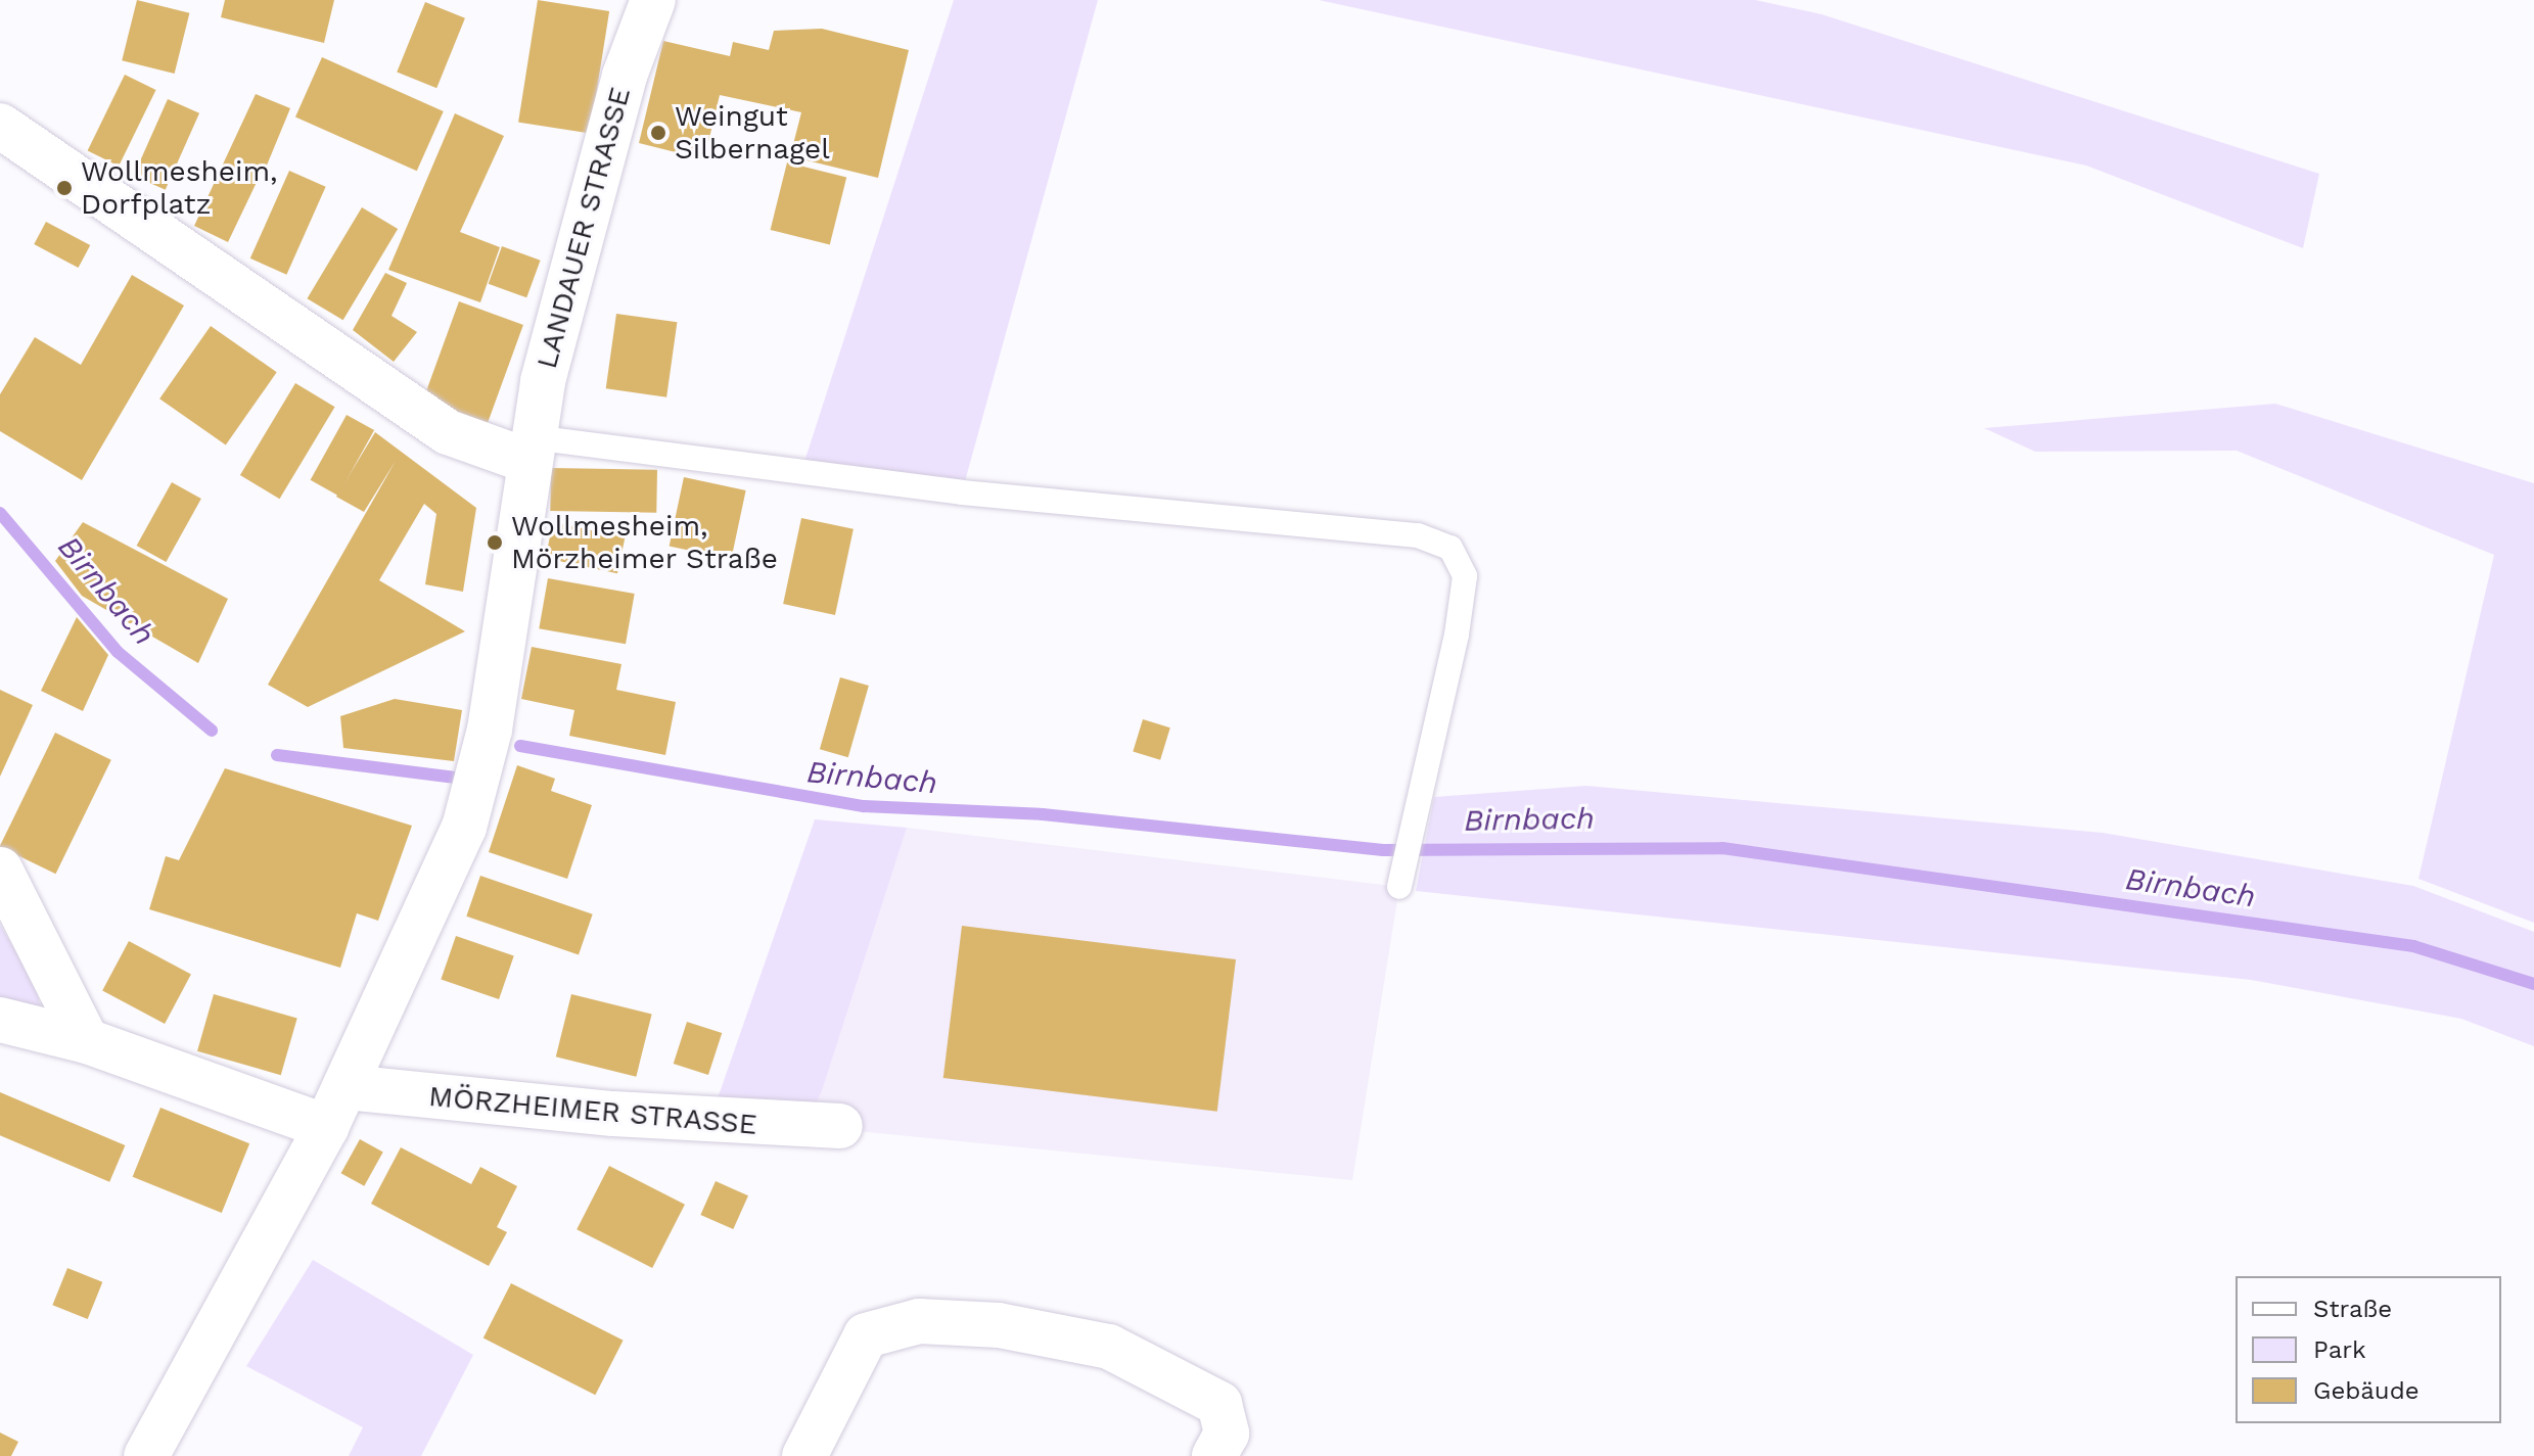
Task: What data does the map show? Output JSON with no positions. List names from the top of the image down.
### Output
{
  "streets": {
    "street": ["LANDAUER STRASSE", "MÖRZHEIMER STRASSE"]
  },
  "water": ["Birnbach"],
  "places": ["Weingut Silbernagel", "Wollmesheim, Dorfplatz", "Wollmesheim, Mörzheimer Straße"],
  "legend": ["Straße", "Park", "Gebäude"]
}
